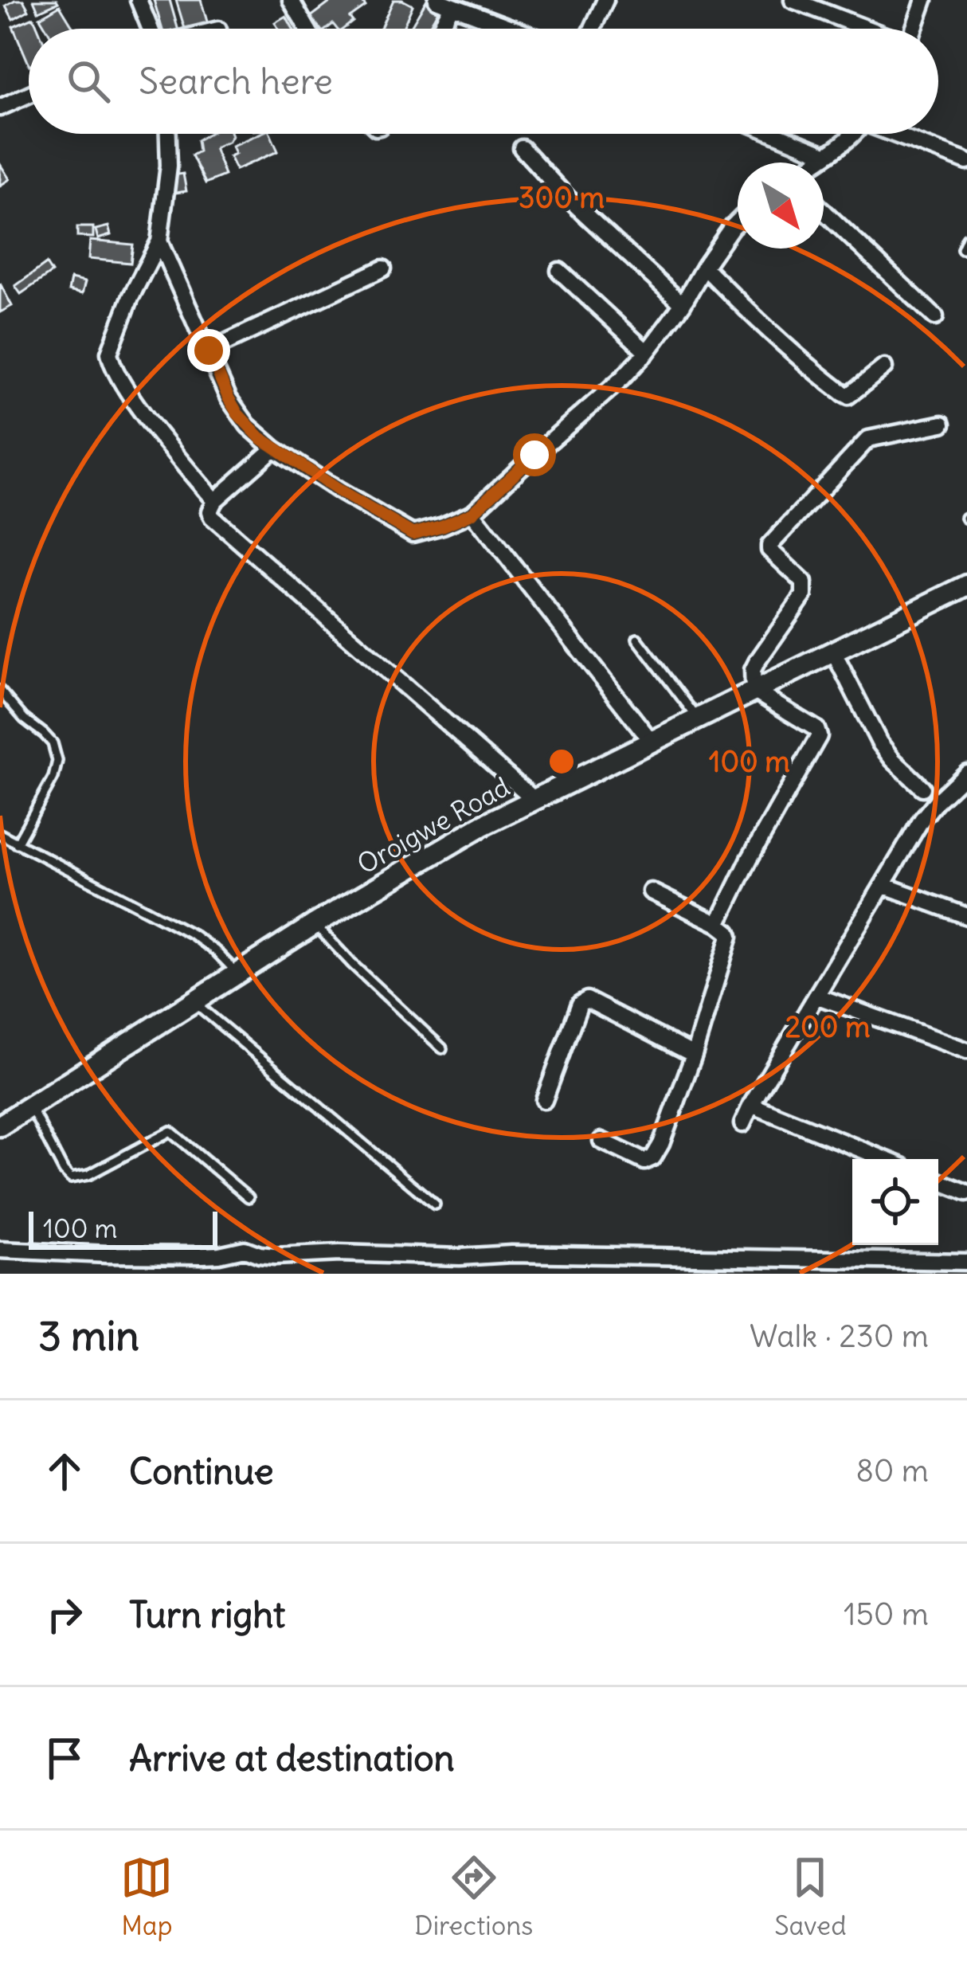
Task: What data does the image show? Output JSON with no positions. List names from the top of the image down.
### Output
{
  "streets": {
    "street": ["Oroigwe Road"]
  },
  "scale_bar": "100 m",
  "north": "bottom right",
  "page": {
    "search": "Search here",
    "scale": "100 m",
    "heading": ["3 min", "Walk · 230 m"],
    "list": [
      ["Continue", "80 m"],
      ["Turn right", "150 m"],
      "Arrive at destination"
    ],
    "nav": ["Map", "Directions", "Saved"]
  },
  "rings": ["300 m", "100 m", "200 m"]
}
